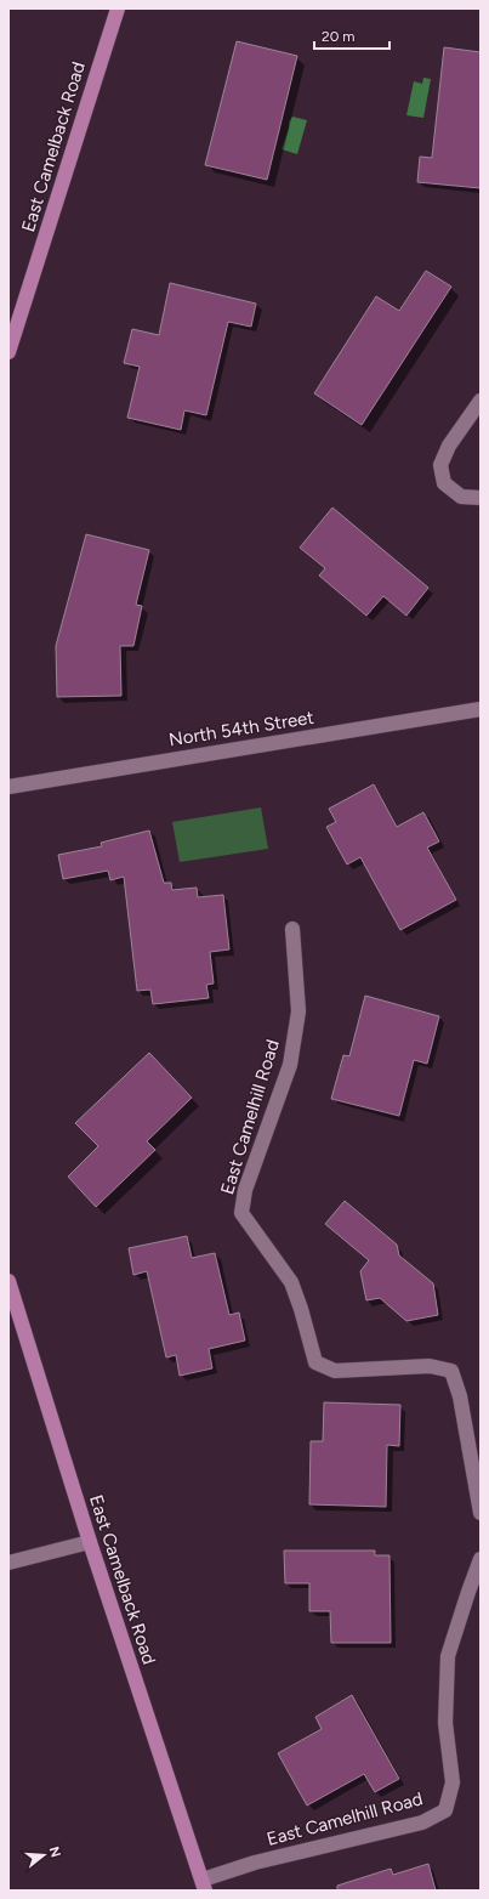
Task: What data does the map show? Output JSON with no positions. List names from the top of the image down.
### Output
{
  "streets": {
    "main road": ["East Camelback Road"],
    "street": ["North 54th Street", "East Camelhill Road"]
  },
  "crossings": [
    ["East Camelback Road", "East Camelhill Road"]
  ],
  "scale_bar": "20 m",
  "north": "right"
}
